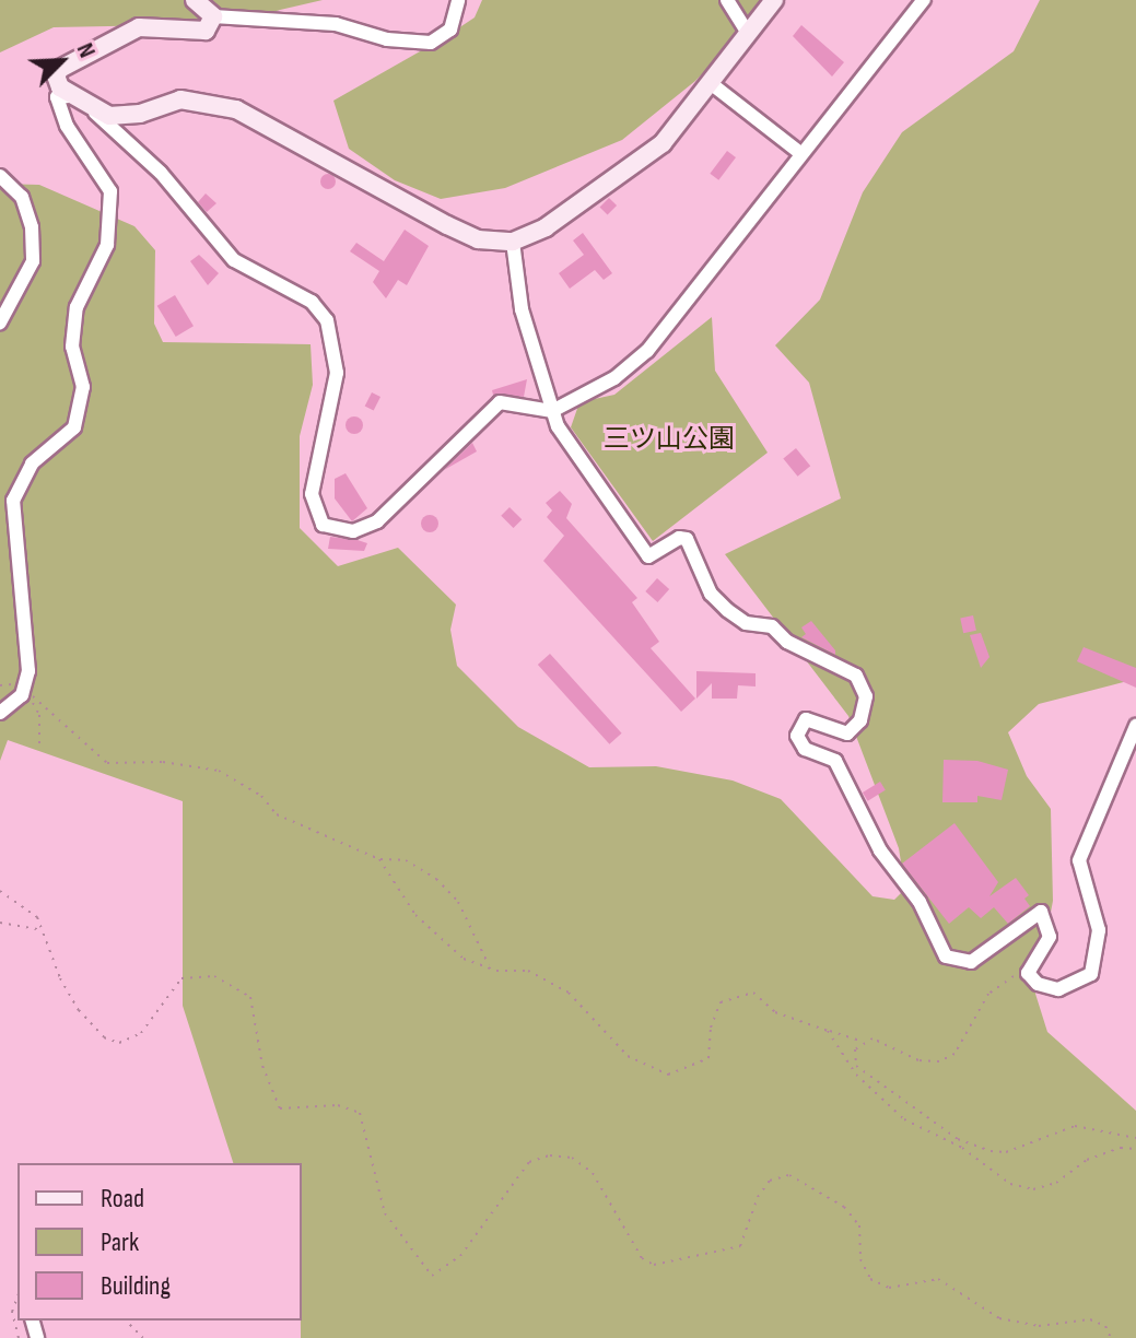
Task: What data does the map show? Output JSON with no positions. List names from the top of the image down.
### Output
{
  "parks": ["三ツ山公園"],
  "legend": ["Road", "Park", "Building"],
  "north": "top right"
}
